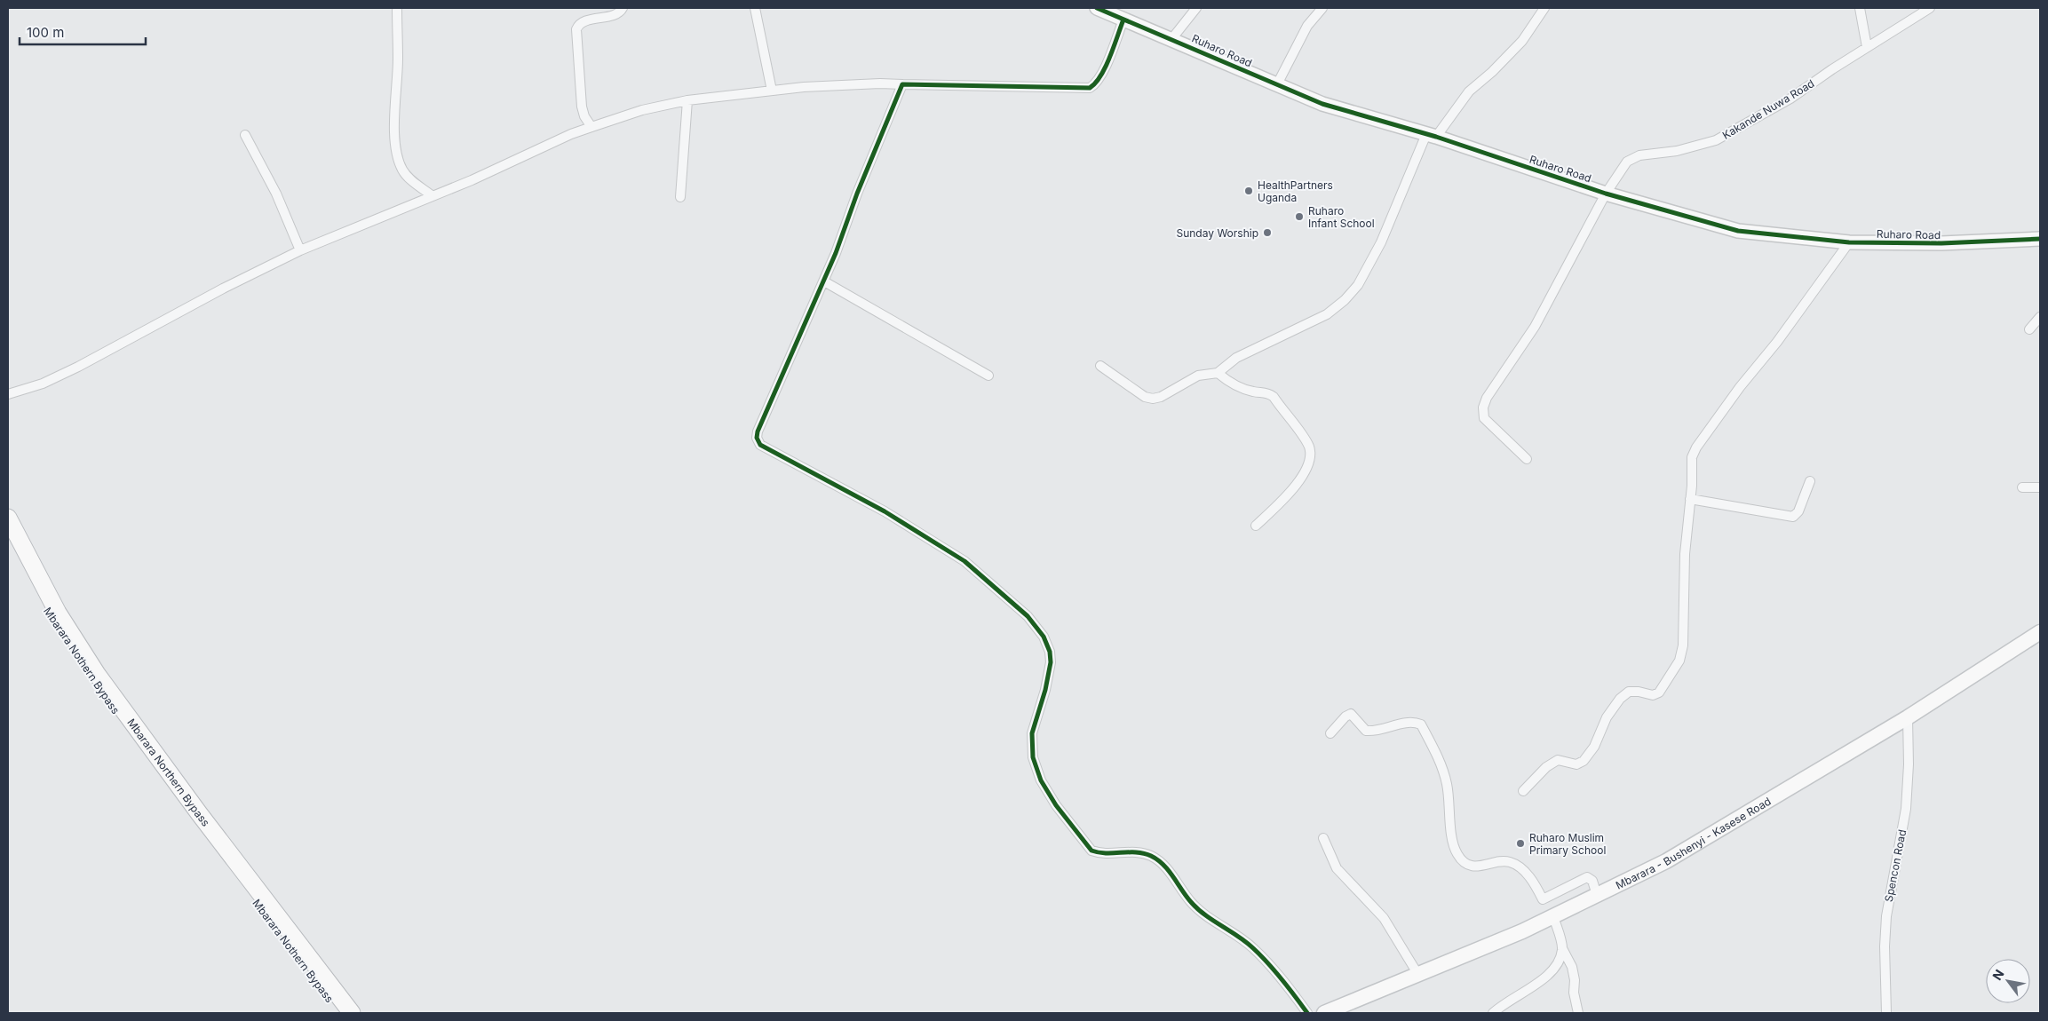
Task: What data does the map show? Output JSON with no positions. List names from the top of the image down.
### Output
{
  "streets": {
    "highway": ["Mbarara Nothern Bypass", "Mbarara Northern Bypass"],
    "main road": ["Mbarara - Bushenyi - Kasese Road"],
    "street": ["Ruharo Road", "Kakande Nuwa Road", "Spencon Road"]
  },
  "crossings": [
    ["Ruharo Road", "Kakande Nuwa Road"],
    ["Mbarara - Bushenyi - Kasese Road", "Spencon Road"]
  ],
  "places": [
    "HealthPartners Uganda",
    "Ruharo Infant School",
    "Sunday Worship",
    "Ruharo Muslim Primary School"
  ],
  "scale_bar": "100 m",
  "north": "top left"
}
